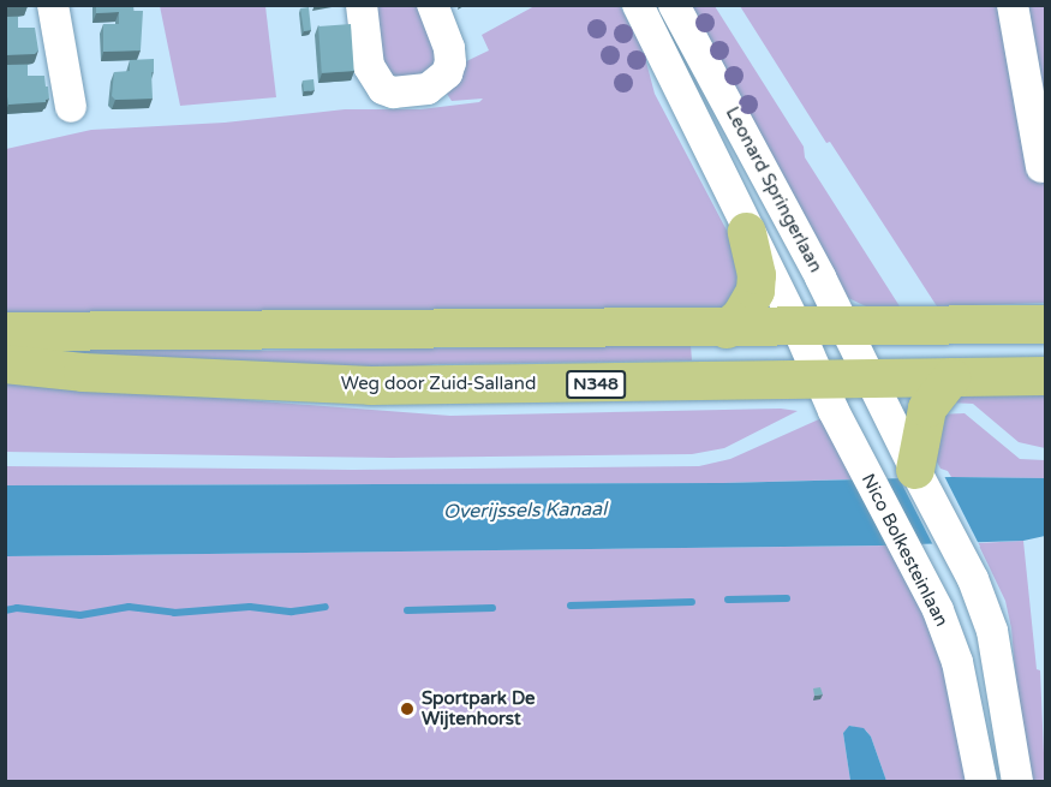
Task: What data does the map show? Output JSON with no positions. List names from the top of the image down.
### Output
{
  "streets": {
    "main road": ["Weg door Zuid-Salland", "N348"],
    "street": ["Leonard Springerlaan", "Nico Bolkesteinlaan"]
  },
  "crossings": [
    ["Leonard Springerlaan", "Weg door Zuid-Salland"],
    ["Leonard Springerlaan", "Nico Bolkesteinlaan"],
    ["Weg door Zuid-Salland", "Nico Bolkesteinlaan"]
  ],
  "water": ["Overijssels Kanaal"],
  "places": ["Sportpark De Wijtenhorst"]
}
